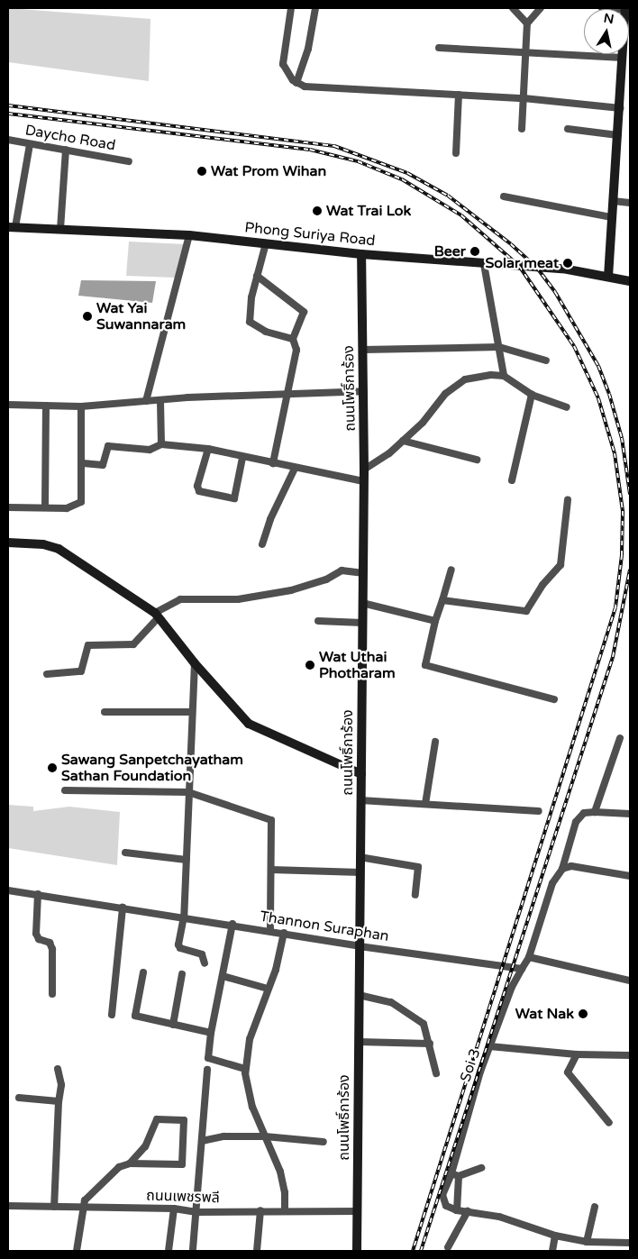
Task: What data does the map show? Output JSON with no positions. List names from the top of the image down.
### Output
{
  "streets": {
    "street": [
      "Daycho Road",
      "Phong Suriya Road",
      "ถนนโพธิ์การ้อง",
      "Thannon Suraphan",
      "Soi 3",
      "ถนนเพชรพลี"
    ]
  },
  "crossings": [
    ["Phong Suriya Road", "ถนนโพธิ์การ้อง"],
    ["ถนนโพธิ์การ้อง", "Thannon Suraphan"],
    ["ถนนโพธิ์การ้อง", "ถนนเพชรพลี"],
    ["Thannon Suraphan", "Soi 3"]
  ],
  "places": [
    "Wat Prom Wihan",
    "Wat Trai Lok",
    "Beer",
    "Solar meat",
    "Wat Yai Suwannaram",
    "Wat Uthai Photharam",
    "Sawang Sanpetchayatham Sathan Foundation",
    "Wat Nak"
  ],
  "north": "top"
}
